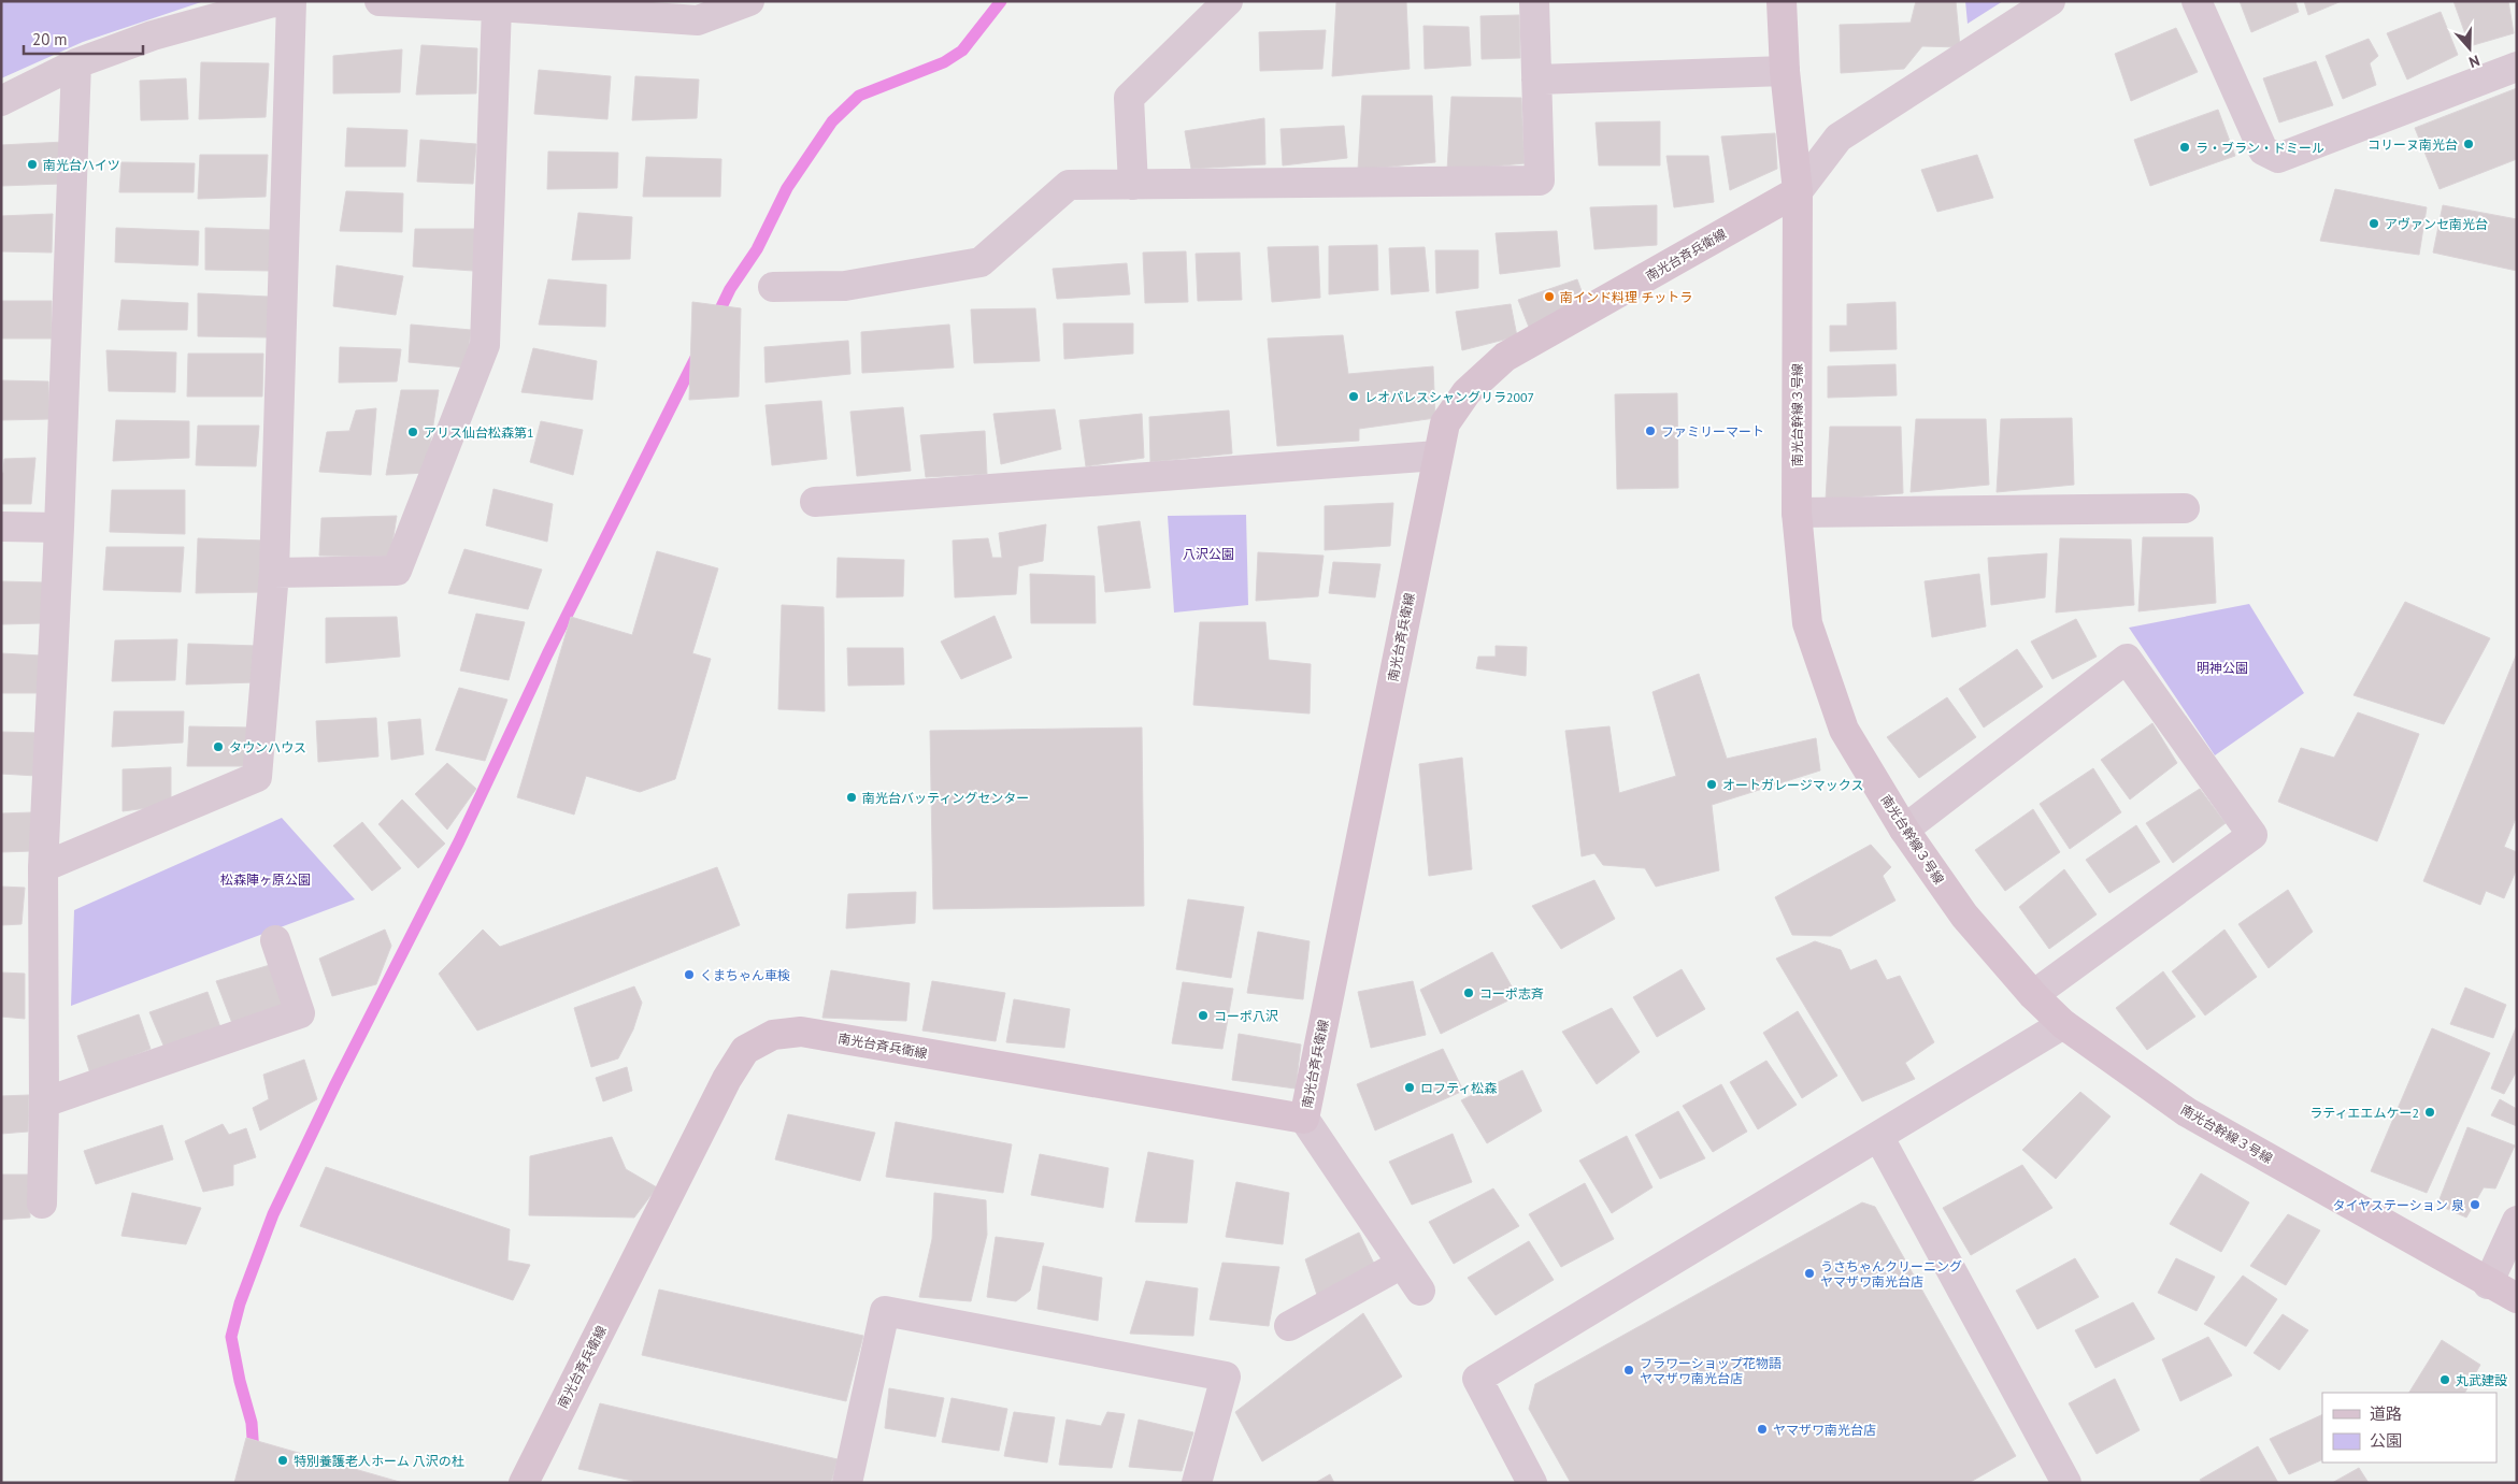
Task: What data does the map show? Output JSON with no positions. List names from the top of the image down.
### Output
{
  "streets": {
    "street": ["南光台斉兵衛線", "南光台幹線３号線"]
  },
  "crossings": [
    ["南光台斉兵衛線", "南光台幹線３号線"]
  ],
  "parks": ["八沢公園", "明神公園", "松森陣ヶ原公園"],
  "places": [
    "コリーヌ南光台",
    "ラ・ブラン・ドミール",
    "南光台ハイツ",
    "アヴァンセ南光台",
    "南インド料理 チットラ",
    "レオパレスシャングリラ2007",
    "ファミリーマート",
    "アリス仙台松森第1",
    "タウンハウス",
    "オートガレージマックス",
    "南光台バッティングセンター",
    "くまちゃん車検",
    "コーポ志斉",
    "コーポ八沢",
    "ロフティ松森",
    "ラティエエムケー2",
    "タイヤステーション 泉",
    "うさちゃんクリーニング ヤマザワ南光台店",
    "フラワーショップ花物語 ヤマザワ南光台店",
    "丸武建設",
    "ヤマザワ南光台店",
    "特別養護老人ホーム 八沢の杜"
  ],
  "legend": ["道路", "公園"],
  "scale_bar": "20 m",
  "north": "bottom"
}
